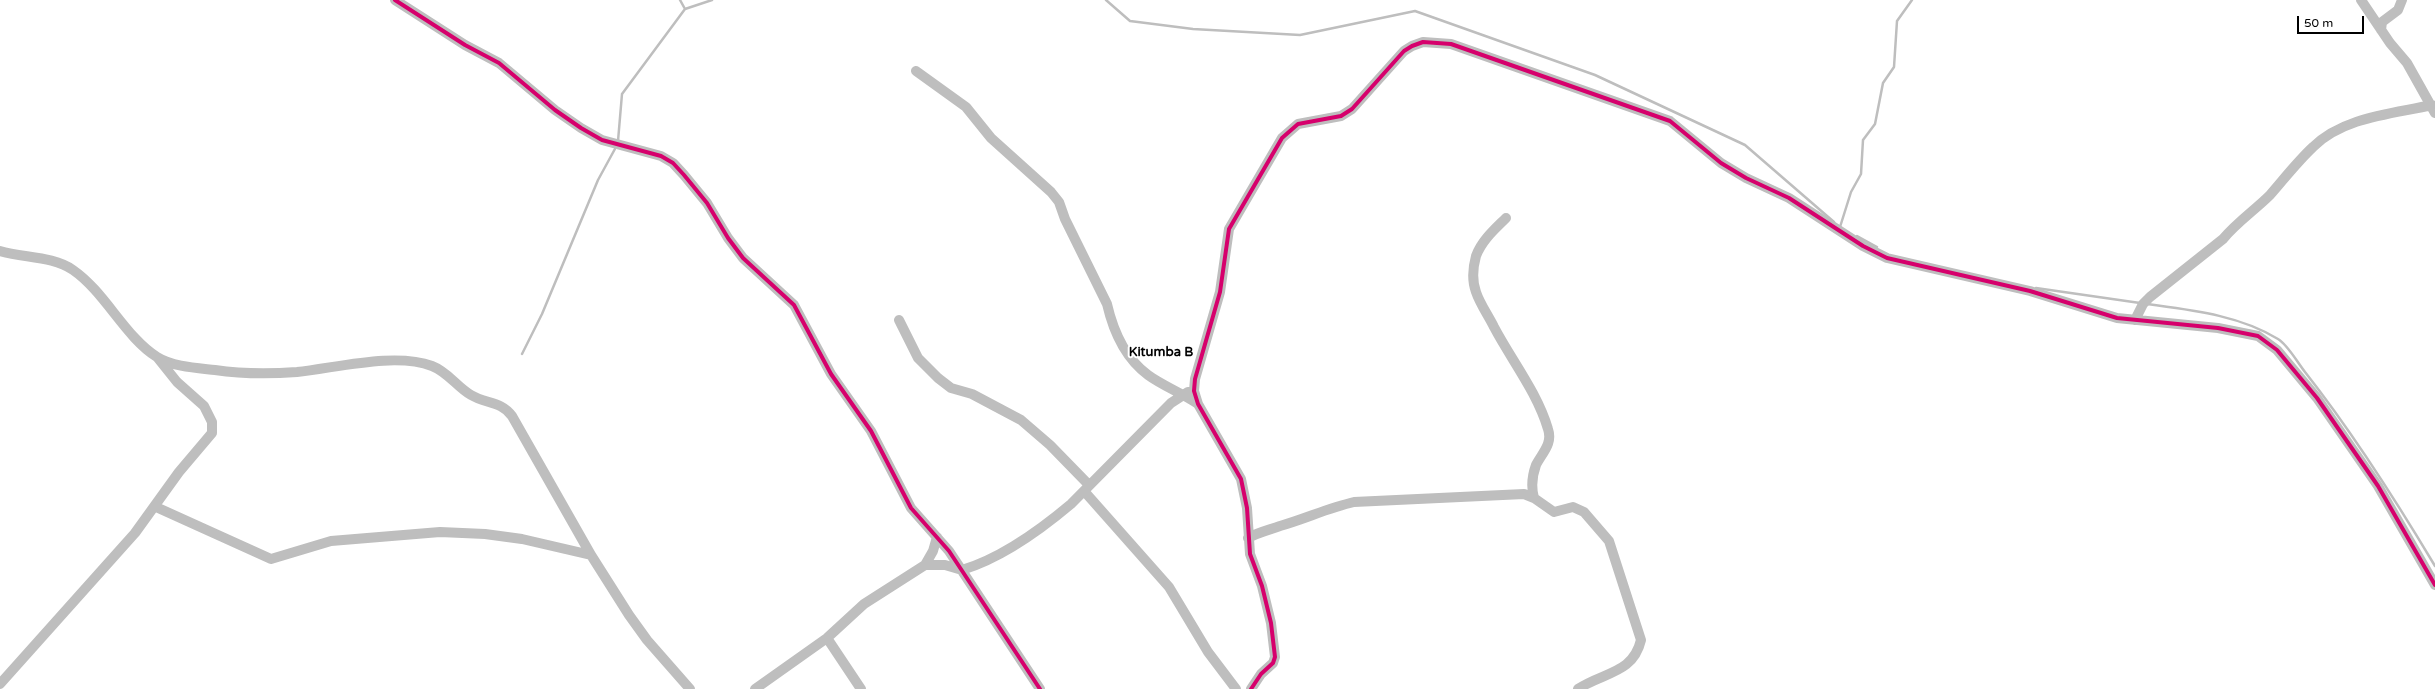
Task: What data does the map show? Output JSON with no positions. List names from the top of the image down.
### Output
{
  "districts": ["Kitumba B"],
  "scale_bar": "50 m"
}
